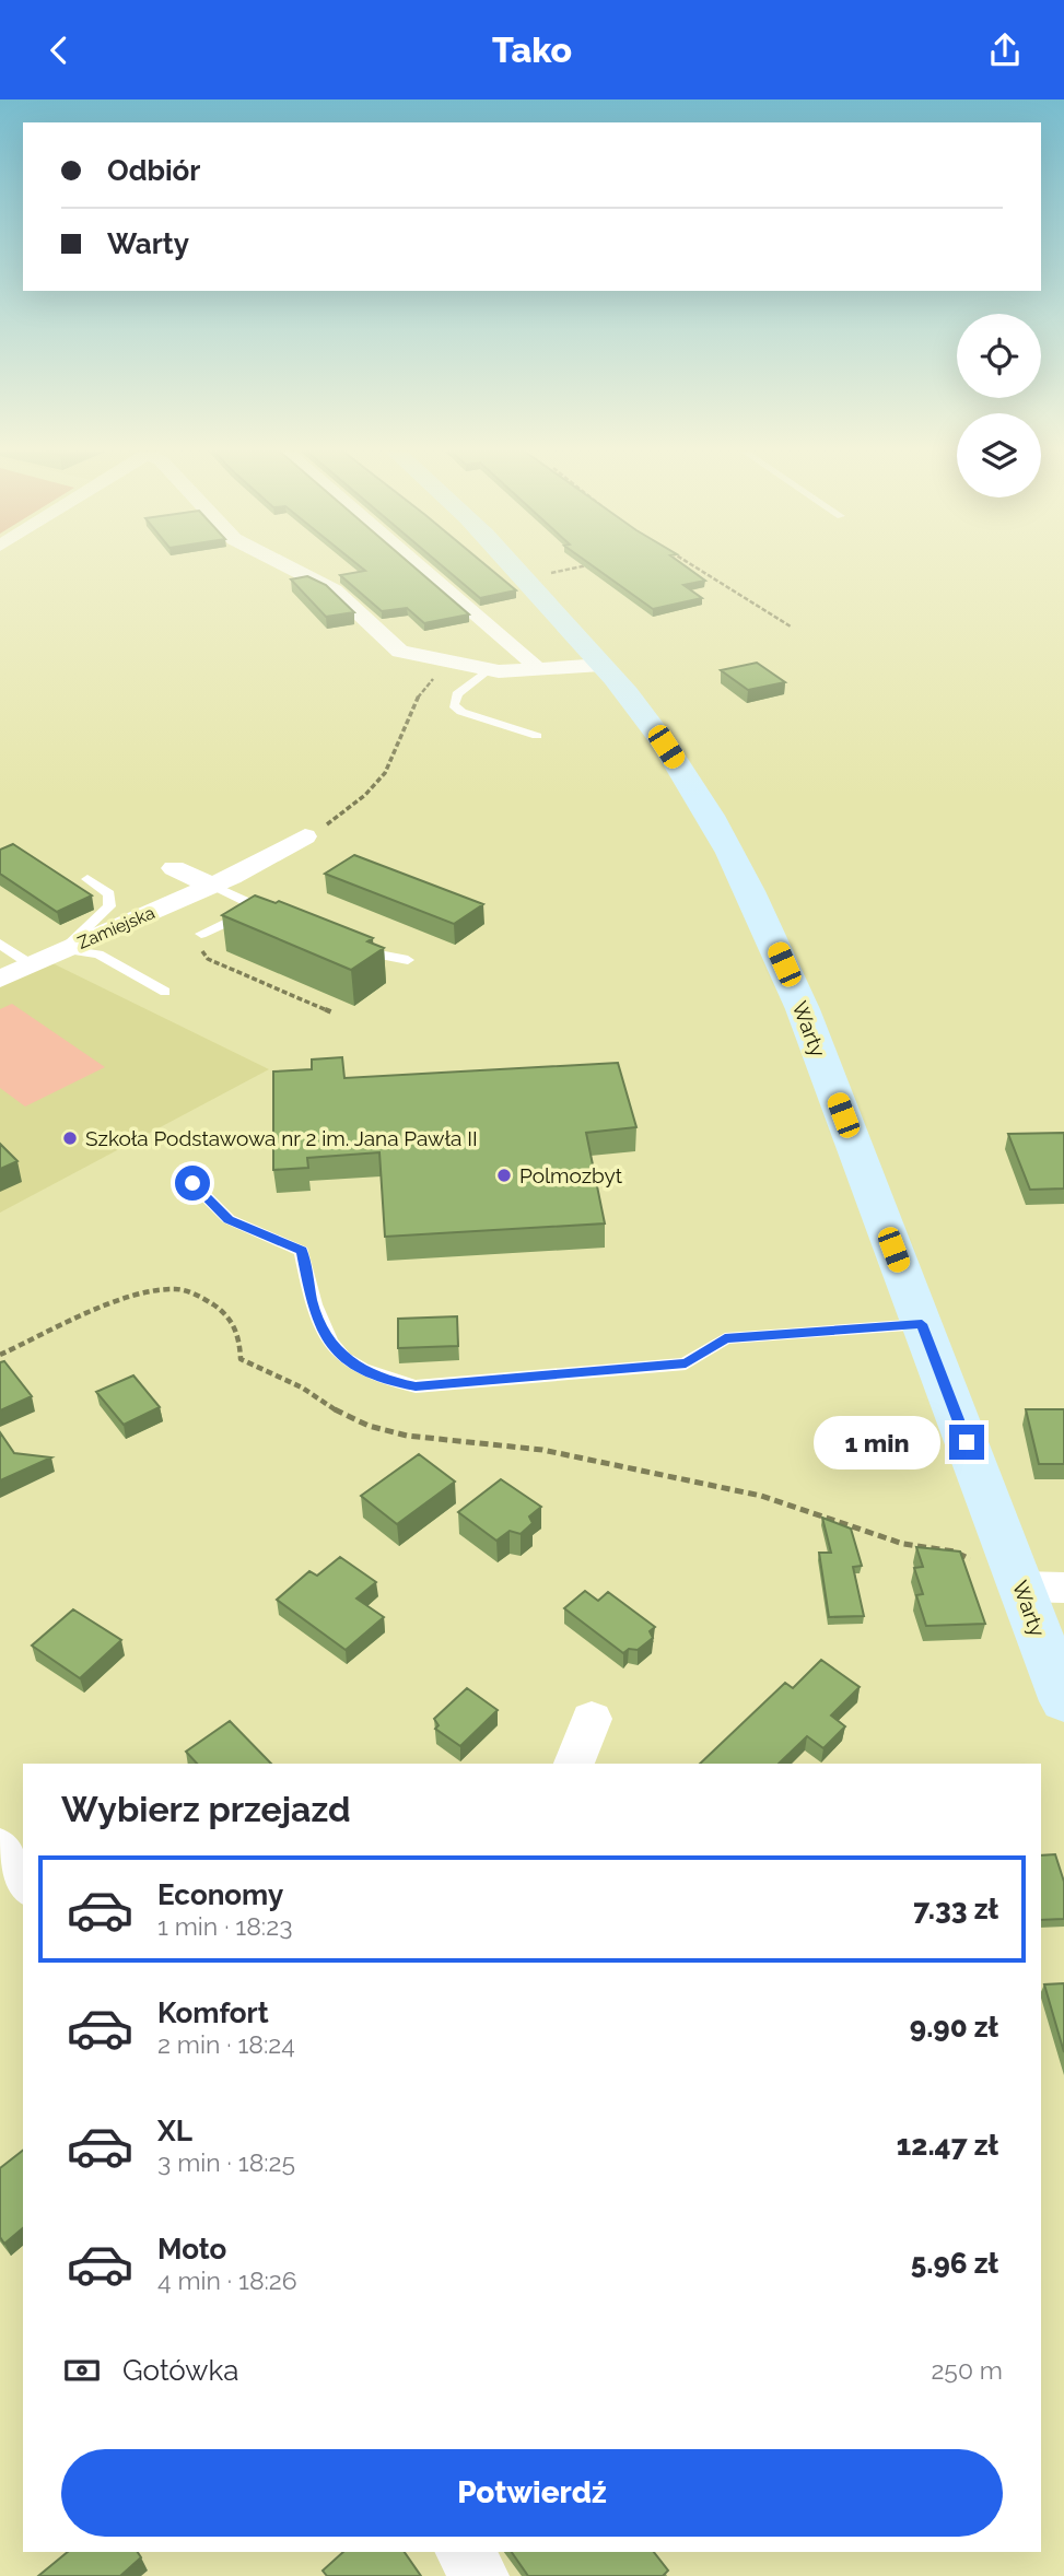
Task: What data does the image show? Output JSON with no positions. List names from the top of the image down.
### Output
{
  "streets": {
    "main road": ["Warty"],
    "street": ["Zamiejska"]
  },
  "places": ["Szkoła Podstawowa nr 2 im. Jana Pawła II", "Polmozbyt"],
  "page": {
    "header": "Tako",
    "banner": ["Odbiór", "Warty"],
    "bubble": "1 min",
    "heading": "Wybierz przejazd",
    "list": [
      {
        "name": "Economy",
        "note": "1 min · 18:23",
        "value": "7.33 zł"
      },
      {
        "name": "Komfort",
        "note": "2 min · 18:24",
        "value": "9.90 zł"
      },
      {
        "name": "XL",
        "note": "3 min · 18:25",
        "value": "12.47 zł"
      },
      {
        "name": "Moto",
        "note": "4 min · 18:26",
        "value": "5.96 zł"
      }
    ],
    "pay": ["Gotówka", "250 m"],
    "buttons": "Potwierdź"
  }
}
